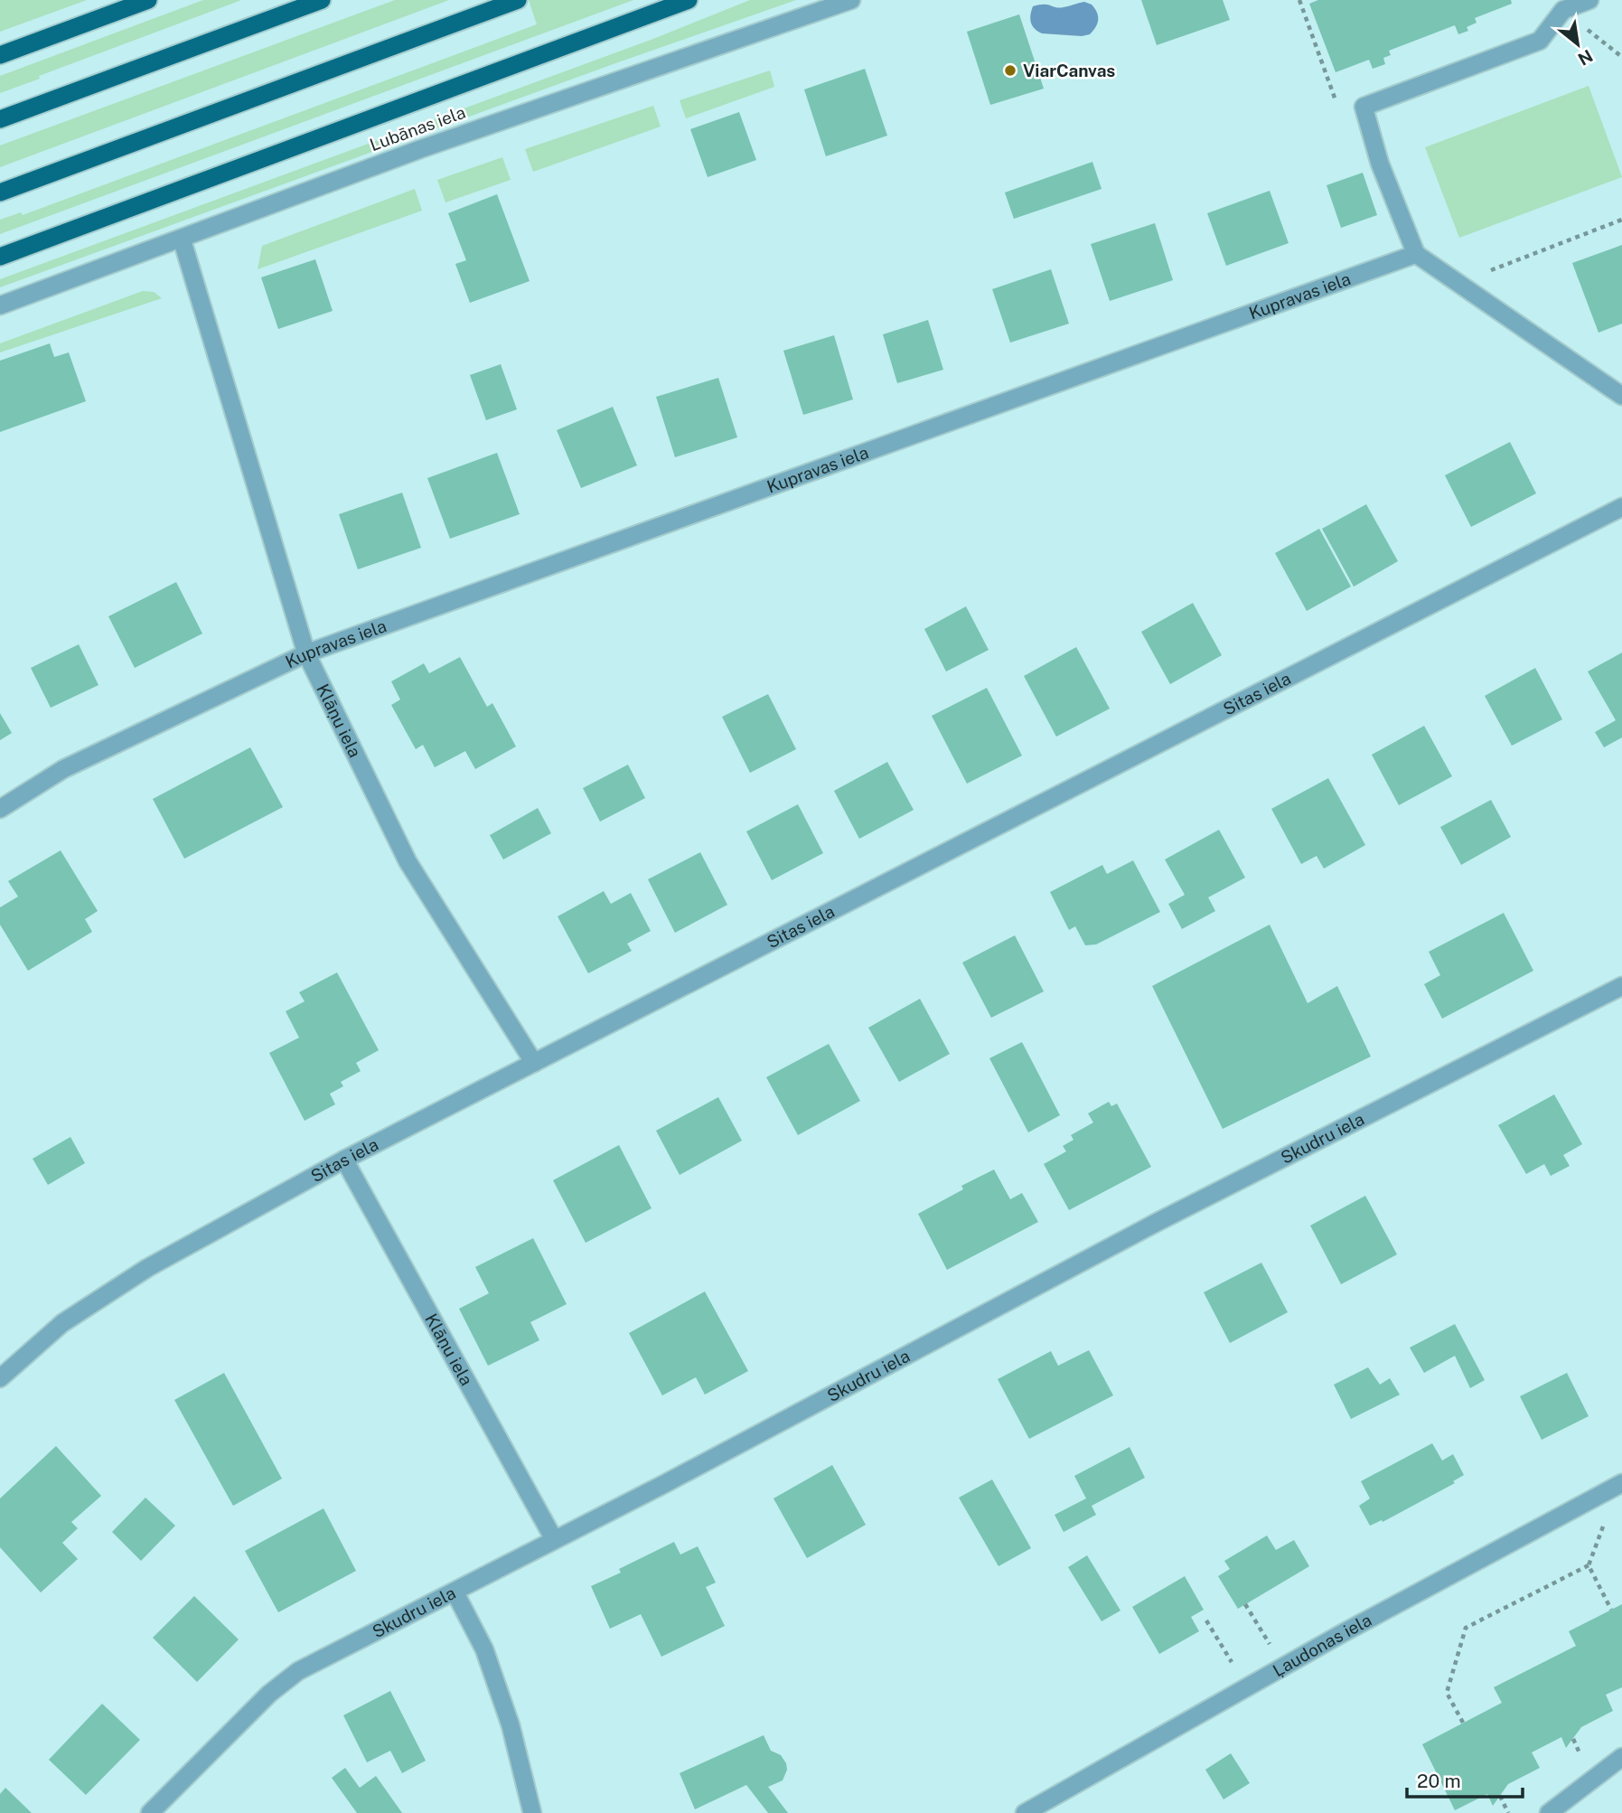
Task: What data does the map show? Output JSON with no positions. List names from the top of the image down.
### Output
{
  "streets": {
    "street": [
      "Lubānas iela",
      "Kupravas iela",
      "Sitas iela",
      "Klāņu iela",
      "Skudru iela",
      "Ļaudonas iela"
    ]
  },
  "crossings": [
    ["Lubānas iela", "Klāņu iela"],
    ["Kupravas iela", "Klāņu iela"],
    ["Sitas iela", "Klāņu iela"],
    ["Klāņu iela", "Skudru iela"]
  ],
  "places": ["ViarCanvas"],
  "scale_bar": "20 m",
  "north": "bottom right"
}
